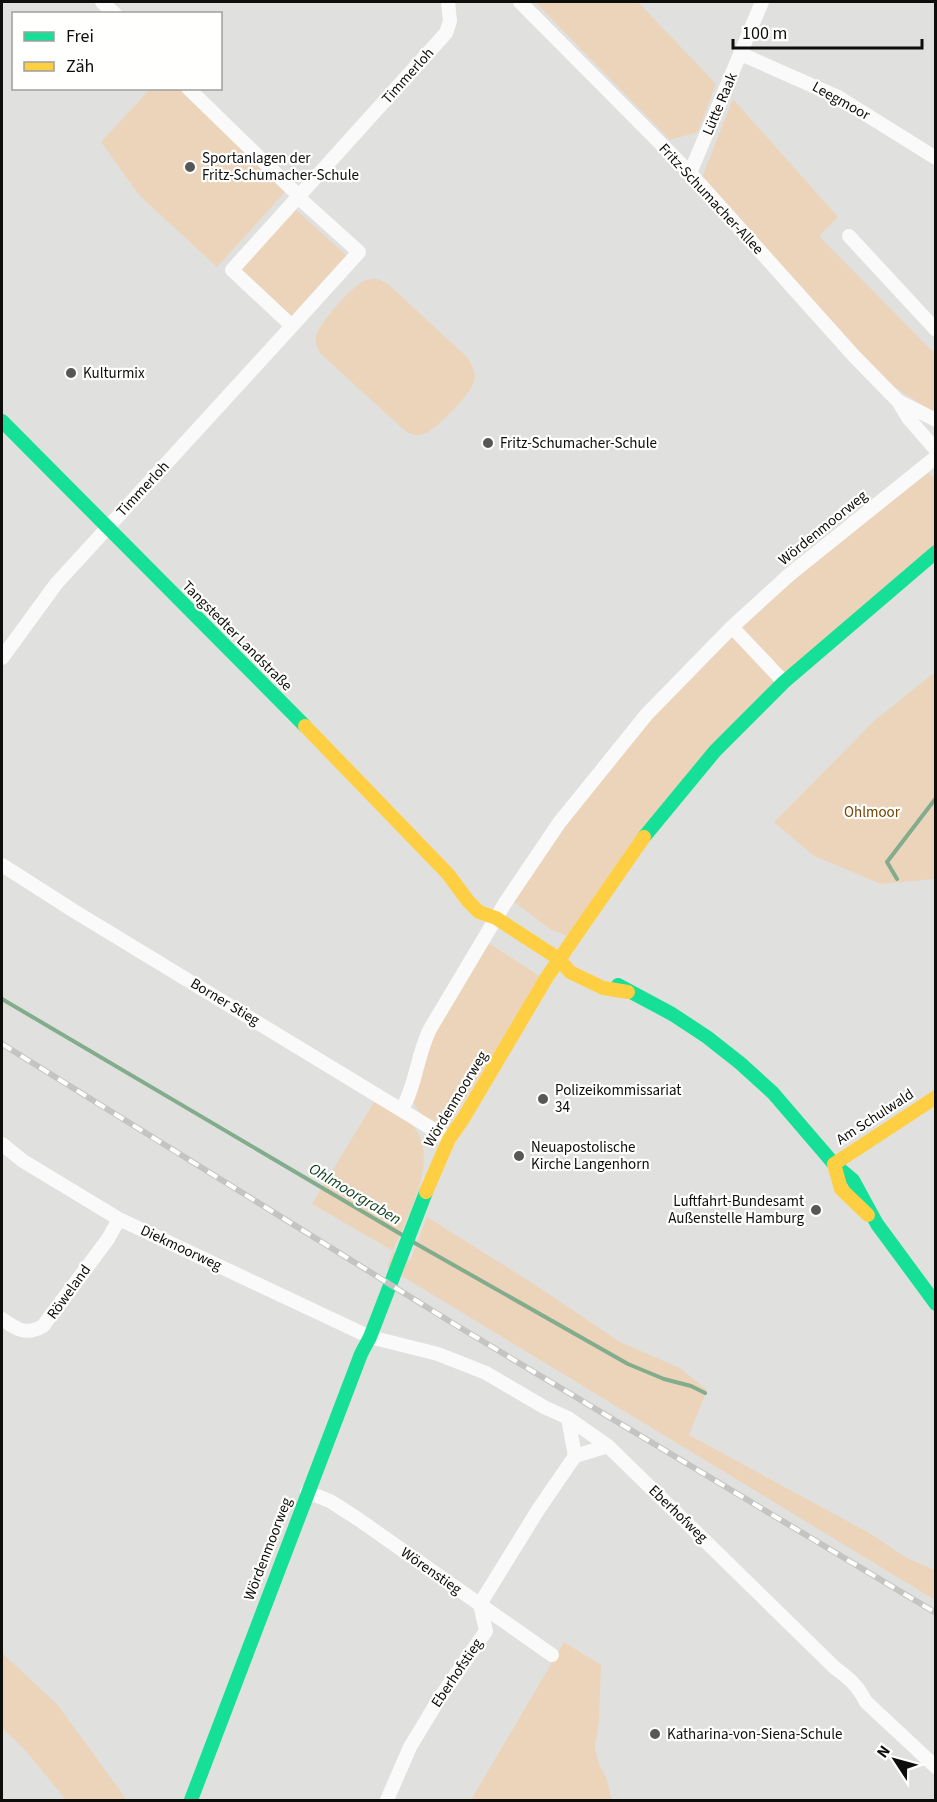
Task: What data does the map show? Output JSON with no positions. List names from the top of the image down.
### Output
{
  "streets": {
    "street": [
      "Timmerloh",
      "Leegmoor",
      "Lütte Raak",
      "Fritz-Schumacher-Allee",
      "Wördenmoorweg",
      "Tangstedter Landstraße",
      "Borner Stieg",
      "Am Schulwald",
      "Diekmoorweg",
      "Röweland",
      "Eberhofweg",
      "Wörenstieg",
      "Eberhofstieg"
    ]
  },
  "crossings": [
    ["Timmerloh", "Tangstedter Landstraße"],
    ["Leegmoor", "Lütte Raak"],
    ["Lütte Raak", "Fritz-Schumacher-Allee"],
    ["Wördenmoorweg", "Tangstedter Landstraße"],
    ["Wördenmoorweg", "Borner Stieg"],
    ["Wördenmoorweg", "Diekmoorweg"],
    ["Wördenmoorweg", "Eberhofweg"],
    ["Wördenmoorweg", "Wörenstieg"],
    ["Tangstedter Landstraße", "Am Schulwald"],
    ["Diekmoorweg", "Röweland"],
    ["Diekmoorweg", "Eberhofweg"],
    ["Wörenstieg", "Eberhofstieg"]
  ],
  "water": ["Ohlmoorgraben"],
  "parks": ["Ohlmoor"],
  "places": [
    "Sportanlagen der Fritz-Schumacher-Schule",
    "Kulturmix",
    "Fritz-Schumacher-Schule",
    "Polizeikommissariat 34",
    "Neuapostolische Kirche Langenhorn",
    "Luftfahrt-Bundesamt Außenstelle Hamburg",
    "Katharina-von-Siena-Schule"
  ],
  "legend": ["Frei", "Zäh"],
  "scale_bar": "100 m",
  "north": "top left"
}
